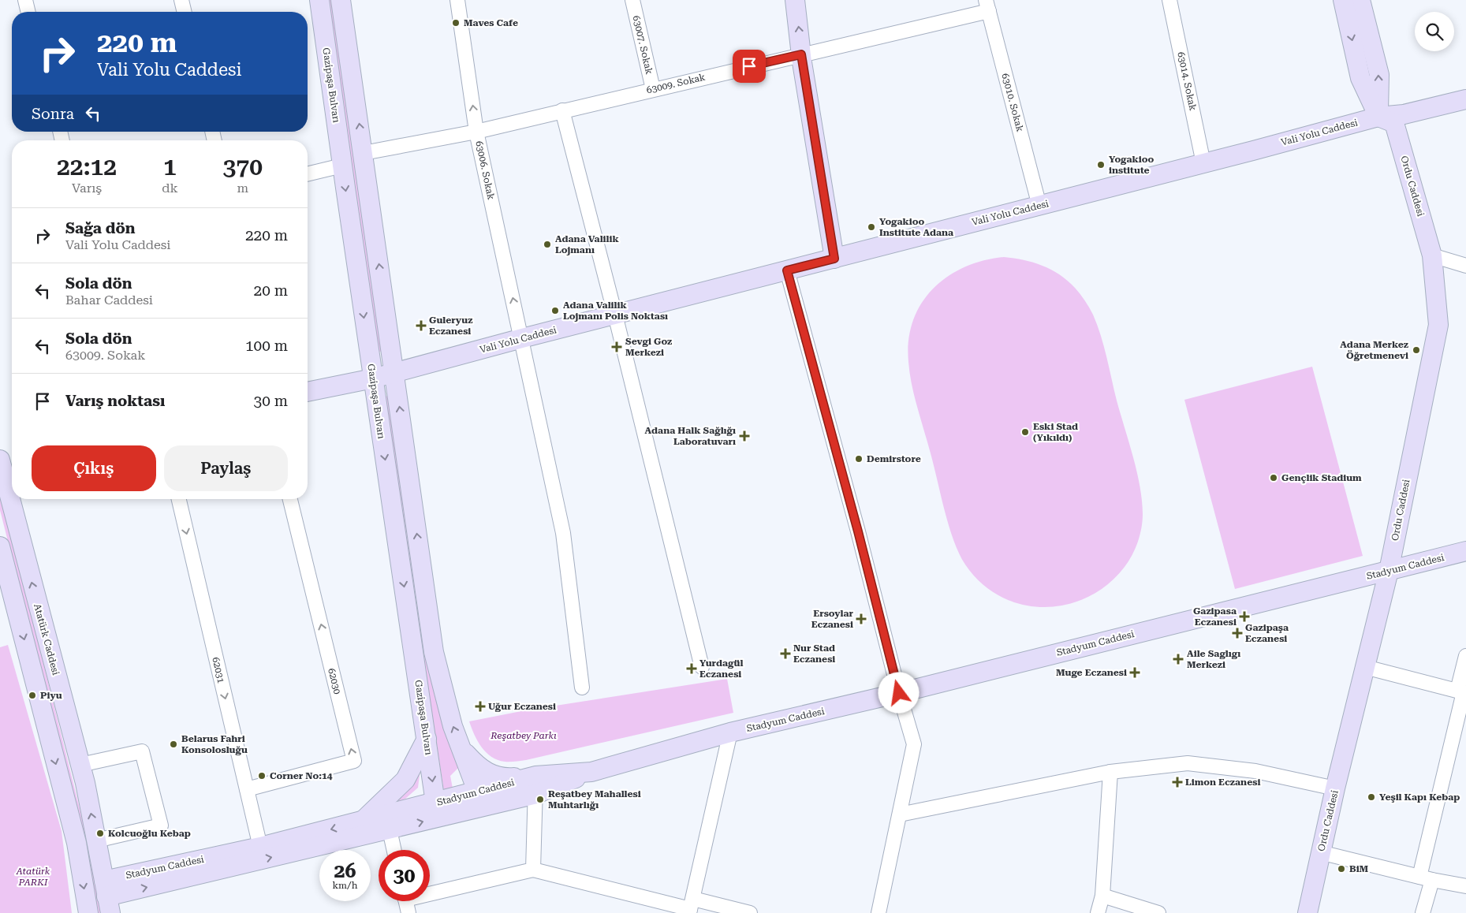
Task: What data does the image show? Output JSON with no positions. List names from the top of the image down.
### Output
{
  "streets": {
    "main road": [
      "Gazipaşa Bulvarı",
      "Vali Yolu Caddesi",
      "Ordu Caddesi",
      "Stadyum Caddesi",
      "Atatürk Caddesi"
    ],
    "street": [
      "63007. Sokak",
      "63014. Sokak",
      "63009. Sokak",
      "63010. Sokak",
      "63006. Sokak",
      "62031",
      "62030"
    ]
  },
  "crossings": [
    ["63007. Sokak", "63009. Sokak"],
    ["63014. Sokak", "Vali Yolu Caddesi"],
    ["63009. Sokak", "63010. Sokak"],
    ["63009. Sokak", "63006. Sokak"],
    ["Gazipaşa Bulvarı", "Vali Yolu Caddesi"],
    ["Gazipaşa Bulvarı", "Stadyum Caddesi"],
    ["63010. Sokak", "Vali Yolu Caddesi"],
    ["Vali Yolu Caddesi", "63006. Sokak"],
    ["Vali Yolu Caddesi", "Ordu Caddesi"],
    ["Ordu Caddesi", "Stadyum Caddesi"],
    ["Stadyum Caddesi", "Atatürk Caddesi"],
    ["Stadyum Caddesi", "62031"],
    ["62031", "62030"]
  ],
  "one_way": ["62031"],
  "parks": ["Reşatbey Parkı", "Atatürk PARKI"],
  "places": {
    "other": [
      "Maves Cafe",
      "Yogakioo institute",
      "Yogakioo Institute Adana",
      "Adana Valilik Lojmanı",
      "Adana Valilik Lojmanı Polis Noktası",
      "Adana Merkez Öğretmenevi",
      "Eski Stad (Yıkıldı)",
      "Demirstore",
      "Gençlik Stadium",
      "Piyu",
      "Belarus Fahri Konsolosluğu",
      "Corner No:14",
      "Yeşil Kapı Kebap",
      "Reşatbey Mahallesi Muhtarlığı",
      "Kolcuoğlu Kebap",
      "BiM"
    ],
    "health": [
      "Guleryuz Eczanesi",
      "Sevgi Goz Merkezi",
      "Adana Halk Sağlığı Laboratuvarı",
      "Gazipasa Eczanesi",
      "Ersoylar Eczanesi",
      "Gazipaşa Eczanesi",
      "Nur Stad Eczanesi",
      "Aile Saglıgı Merkezi",
      "Yurdagül Eczanesi",
      "Muge Eczanesi",
      "Uğur Eczanesi",
      "Limon Eczanesi"
    ]
  },
  "page": {
    "turn": ["220 m", "Vali Yolu Caddesi"],
    "then": "Sonra",
    "eta": [
      "22:12",
      "Varış",
      "1",
      "dk",
      "370",
      "m"
    ],
    "list": [
      {
        "name": "Sağa dön",
        "note": "Vali Yolu Caddesi",
        "value": "220 m"
      },
      {
        "name": "Sola dön",
        "note": "Bahar Caddesi",
        "value": "20 m"
      },
      {
        "name": "Sola dön",
        "note": "63009. Sokak",
        "value": "100 m"
      },
      {
        "name": "Varış noktası",
        "value": "30 m"
      }
    ],
    "buttons": ["Çıkış", "Paylaş"],
    "speed": "26 km/h",
    "limit": "30"
  }
}
